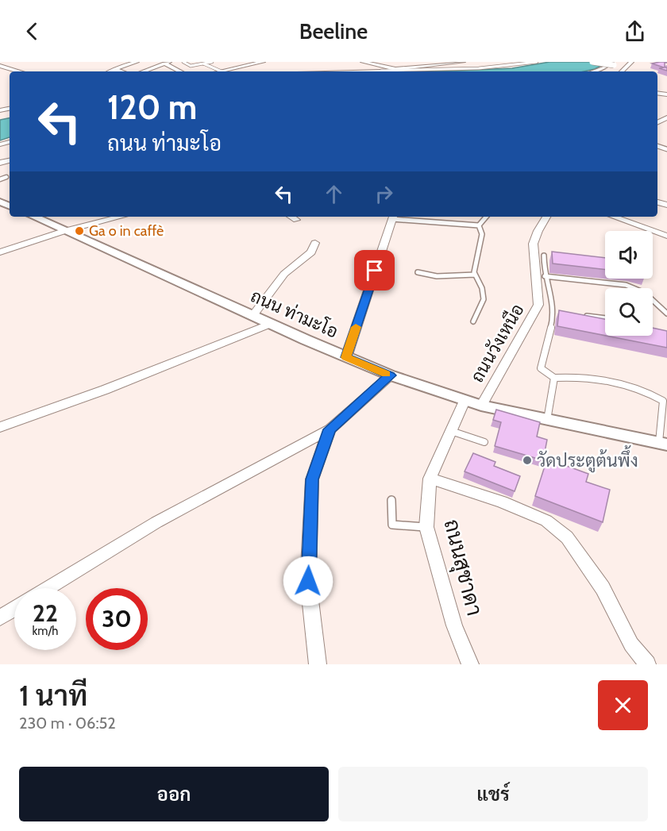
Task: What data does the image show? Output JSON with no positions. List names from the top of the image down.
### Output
{
  "streets": {
    "street": ["ถนน ท่ามะโอ", "ถนนวังเหนือ", "ถนนสุชาดา"]
  },
  "crossings": [
    ["ถนน ท่ามะโอ", "ถนนวังเหนือ"],
    ["ถนน ท่ามะโอ", "ถนนสุชาดา"]
  ],
  "places": ["Ga o in caffè", "วัดประตูต้นพึ้ง"],
  "page": {
    "header": "Beeline",
    "turn": ["120 m", "ถนน ท่ามะโอ"],
    "speed": "22 km/h",
    "limit": "30",
    "heading": ["1 นาที", "230 m · 06:52"],
    "buttons": ["ออก", "แชร์"]
  }
}
